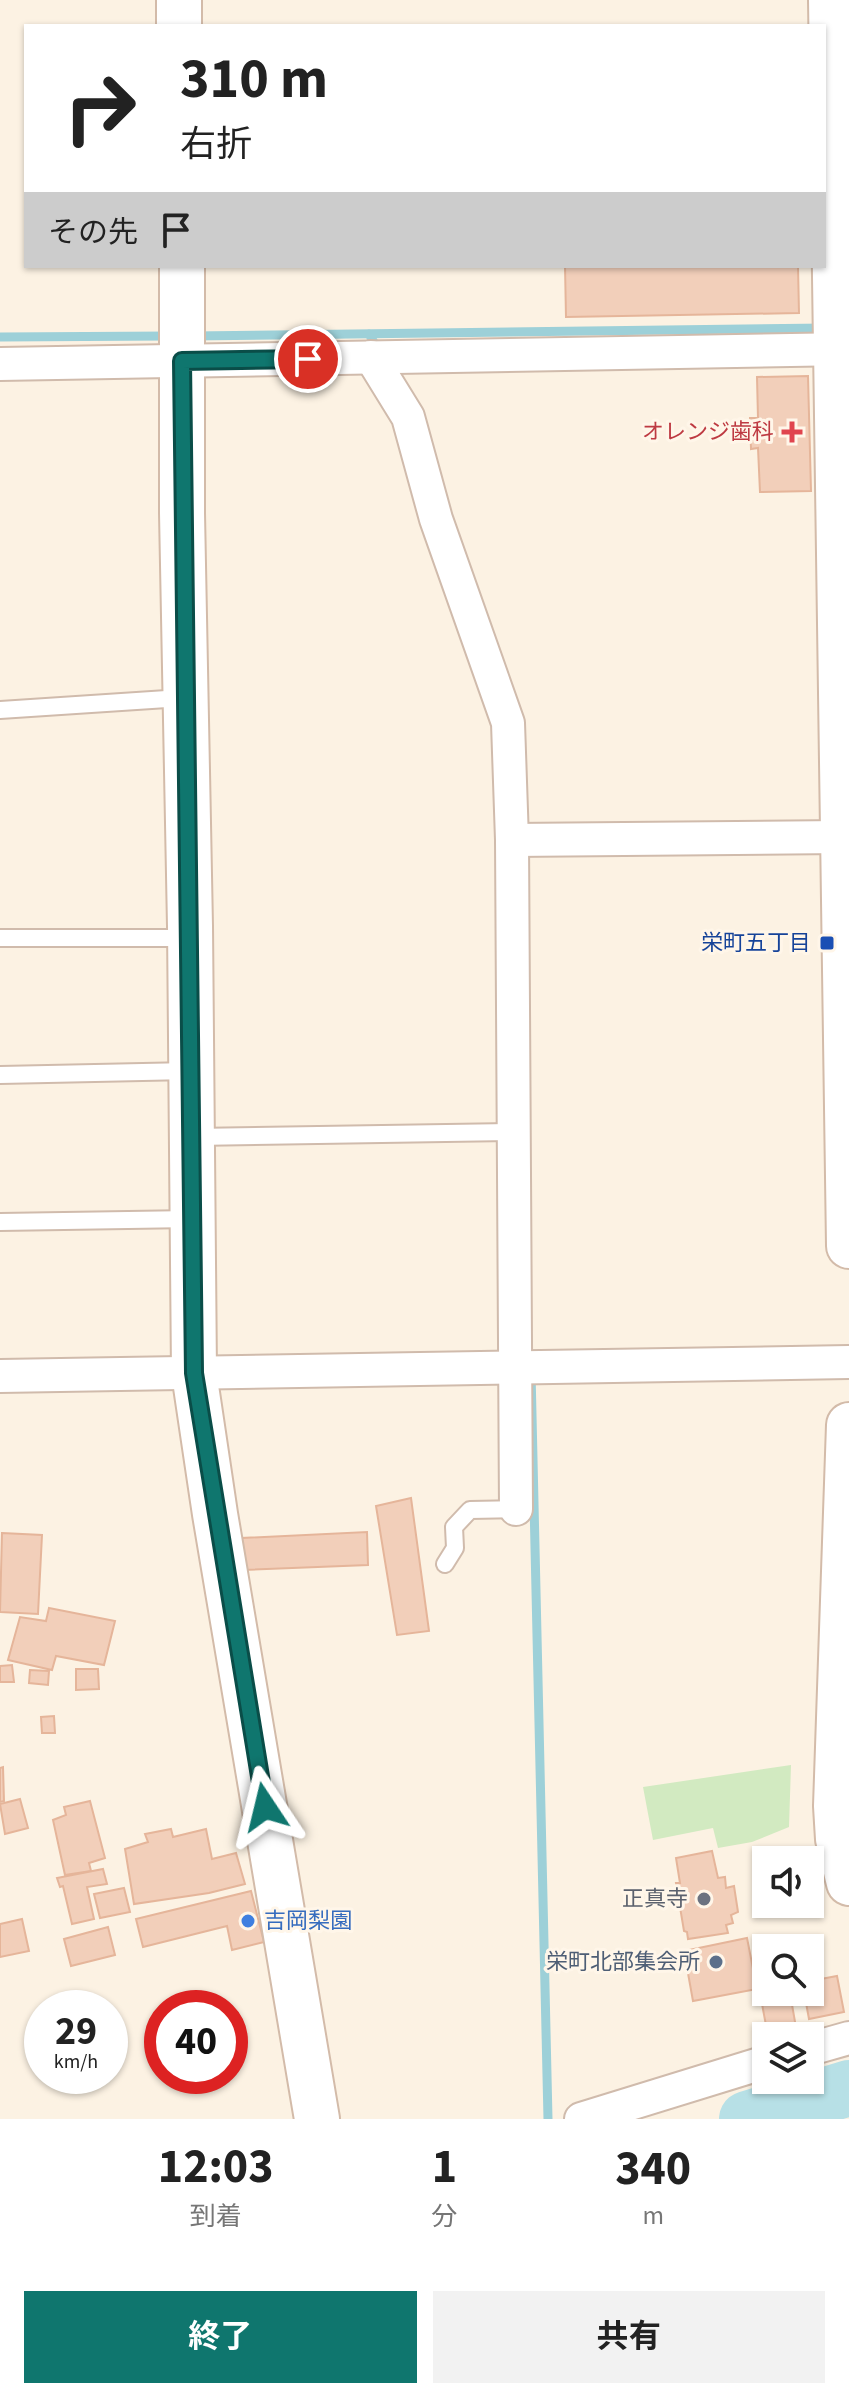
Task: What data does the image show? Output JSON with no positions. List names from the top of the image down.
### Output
{
  "places": {
    "health": ["オレンジ歯科"],
    "transit": ["栄町五丁目"],
    "other": ["正真寺", "吉岡梨園", "栄町北部集会所"]
  },
  "page": {
    "turn": ["310 m", "右折"],
    "then": "その先",
    "speed": "29 km/h",
    "limit": "40",
    "eta": [
      "12:03",
      "到着",
      "1",
      "分",
      "340",
      "m"
    ],
    "buttons": ["終了", "共有"]
  }
}
